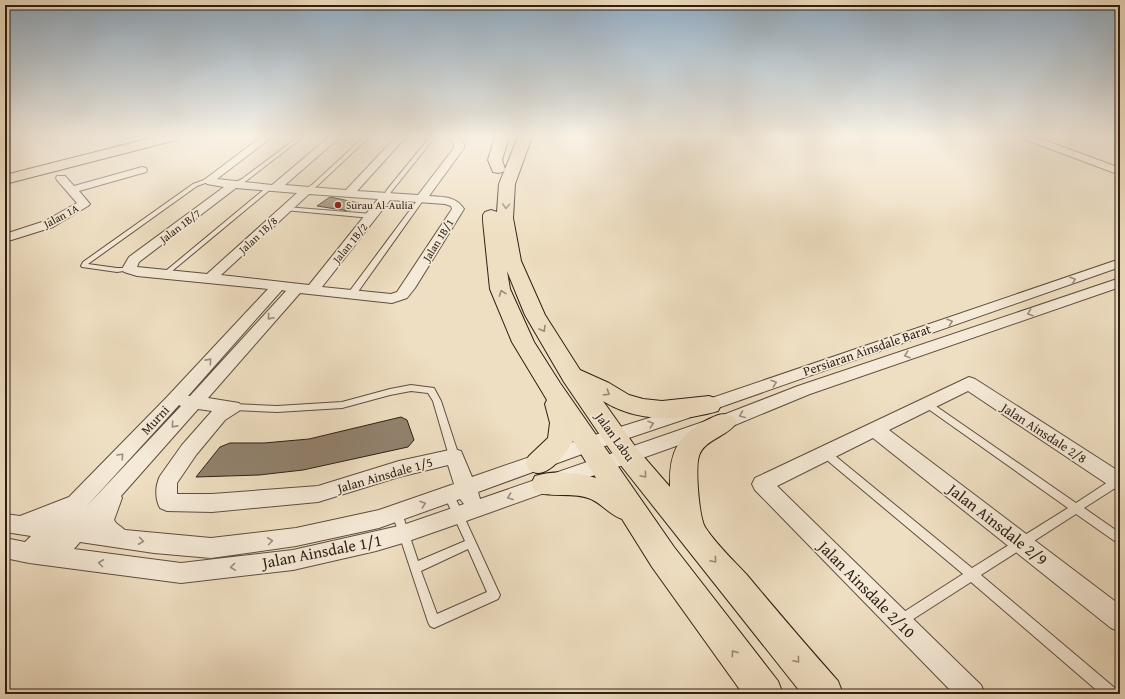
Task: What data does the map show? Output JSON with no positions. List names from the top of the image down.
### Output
{
  "streets": {
    "main road": ["Jalan Labu"],
    "street": [
      "Jalan 1A",
      "Jalan 1B/7",
      "Jalan 1B/8",
      "Jalan 1B/1",
      "Jalan 1B/2",
      "Persiaran Ainsdale Barat",
      "Murni",
      "Jalan Ainsdale 2/8",
      "Jalan Ainsdale 1/5",
      "Jalan Ainsdale 2/9",
      "Jalan Ainsdale 1/1",
      "Jalan Ainsdale 2/10"
    ]
  },
  "crossings": [
    ["Jalan 1B/2", "Murni"],
    ["Persiaran Ainsdale Barat", "Jalan Labu"],
    ["Persiaran Ainsdale Barat", "Jalan Ainsdale 1/1"],
    ["Murni", "Jalan Ainsdale 1/1"],
    ["Jalan Labu", "Jalan Ainsdale 1/1"]
  ],
  "places": ["Surau Al-Aulia"]
}
